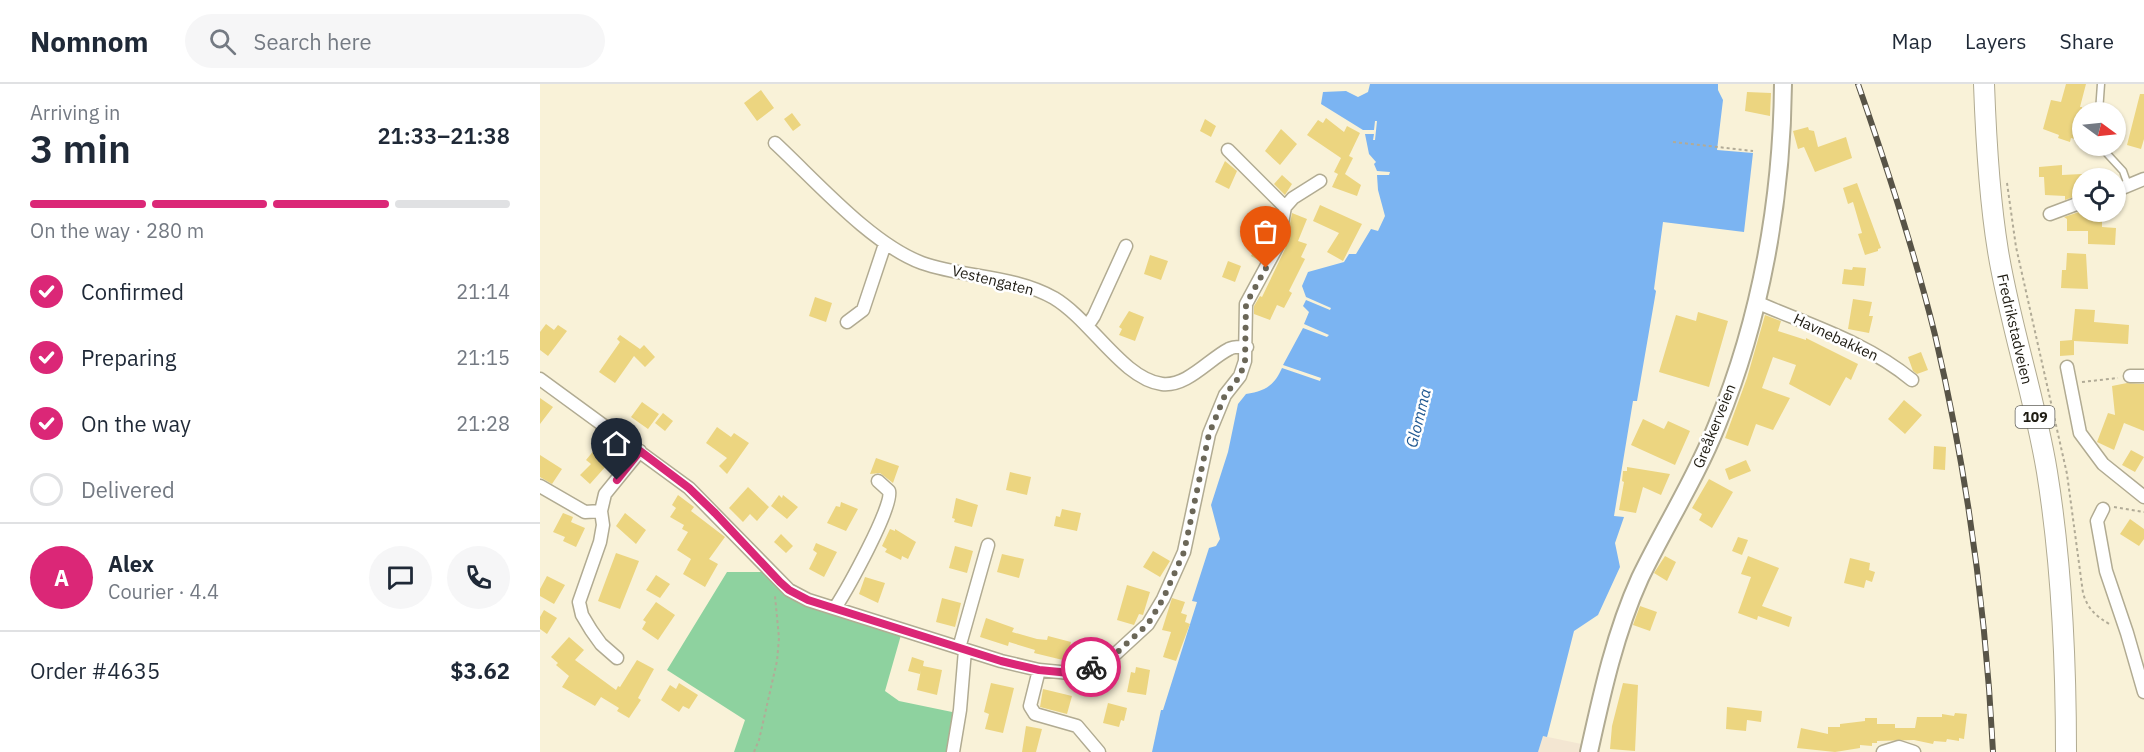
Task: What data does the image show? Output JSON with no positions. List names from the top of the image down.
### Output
{
  "streets": {
    "main road": ["Fredrikstadveien", "109", "Greåkerveien"],
    "street": ["Vestengaten", "Havnebakken"]
  },
  "crossings": [
    ["Havnebakken", "Greåkerveien"]
  ],
  "water": ["Glomma"],
  "north": "right",
  "page": {
    "header": "Nomnom",
    "search": "Search here",
    "nav": ["Map", "Layers", "Share"],
    "heading": ["3 min", "Arriving in", "21:33–21:38"],
    "panel": [
      "Alex",
      "Courier · 4.4",
      "Order #4635",
      "$3.62"
    ],
    "bar": "On the way · 280 m",
    "list": [
      ["Confirmed", "21:14"],
      ["Preparing", "21:15"],
      ["On the way", "21:28"],
      "Delivered"
    ],
    "round": "A"
  }
}
